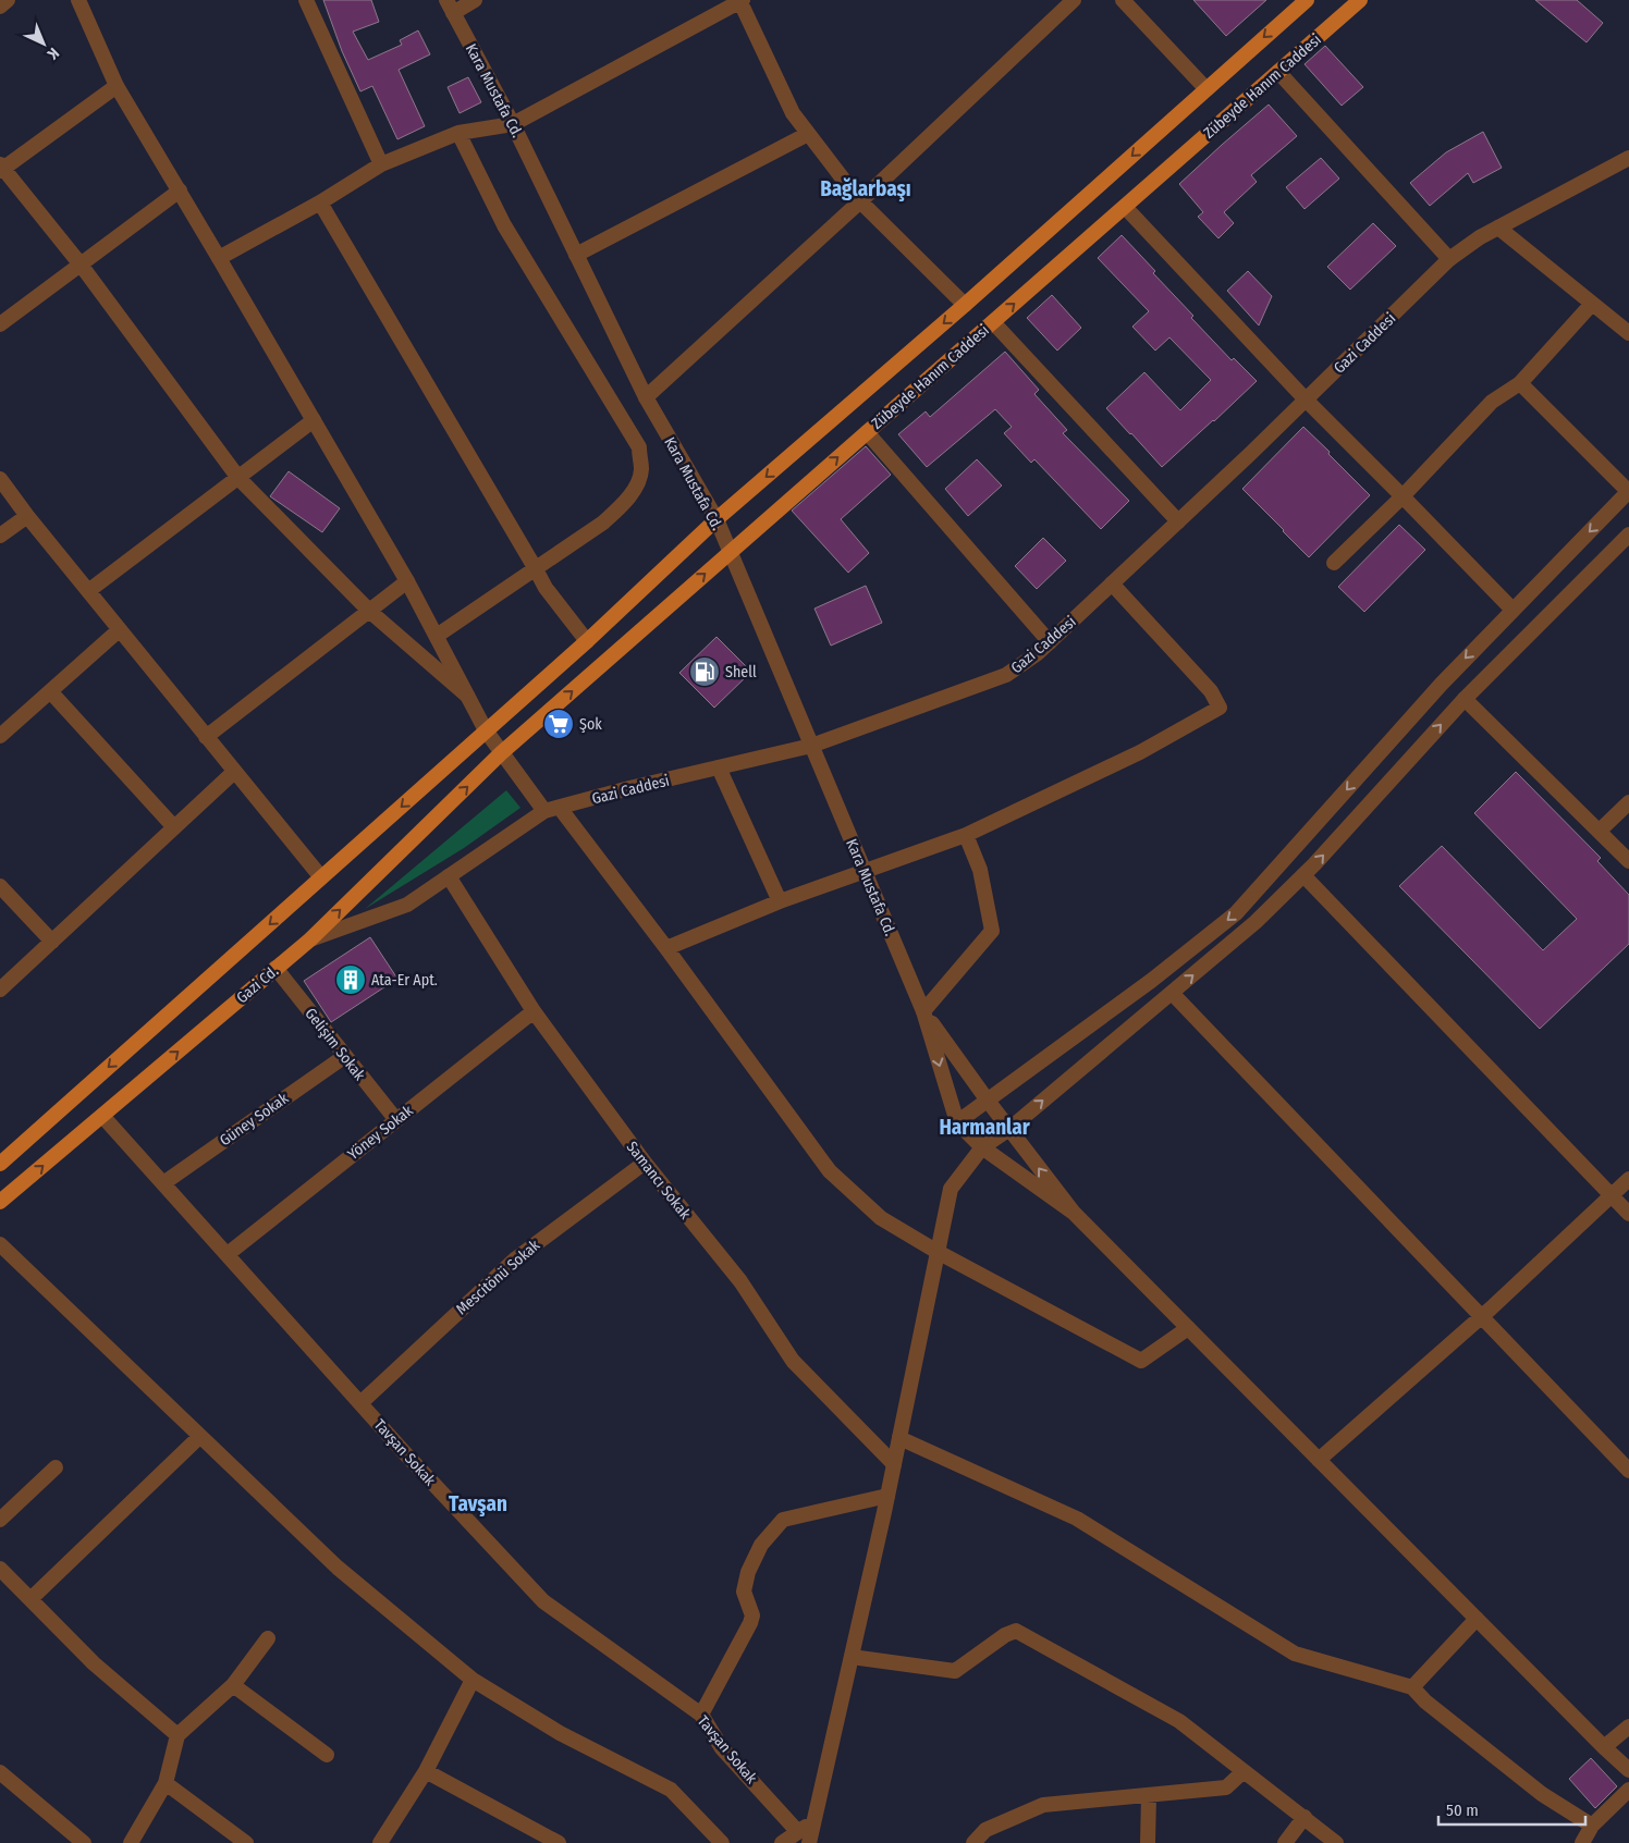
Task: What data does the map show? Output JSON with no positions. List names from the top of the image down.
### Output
{
  "streets": {
    "main road": ["Zübeyde Hanım Caddesi", "Gazi Cd."],
    "street": [
      "Kara Mustafa Cd.",
      "Gazi Caddesi",
      "Gelişim Sokak",
      "Güney Sokak",
      "Yöney Sokak",
      "Samancı Sokak",
      "Mescitönü Sokak",
      "Tavşan Sokak"
    ]
  },
  "crossings": [
    ["Zübeyde Hanım Caddesi", "Kara Mustafa Cd."],
    ["Zübeyde Hanım Caddesi", "Gazi Cd."],
    ["Kara Mustafa Cd.", "Gazi Caddesi"],
    ["Gazi Caddesi", "Gazi Cd."],
    ["Gazi Caddesi", "Samancı Sokak"],
    ["Gazi Cd.", "Gelişim Sokak"],
    ["Gazi Cd.", "Tavşan Sokak"],
    ["Gelişim Sokak", "Güney Sokak"],
    ["Gelişim Sokak", "Yöney Sokak"],
    ["Güney Sokak", "Tavşan Sokak"],
    ["Yöney Sokak", "Samancı Sokak"],
    ["Yöney Sokak", "Tavşan Sokak"],
    ["Samancı Sokak", "Mescitönü Sokak"],
    ["Mescitönü Sokak", "Tavşan Sokak"]
  ],
  "districts": ["Bağlarbaşı", "Harmanlar", "Tavşan"],
  "places": {
    "fuel station": ["Shell"],
    "supermarket": ["Şok"],
    "building": ["Ata-Er Apt."]
  },
  "scale_bar": "50 m",
  "north": "bottom right"
}
